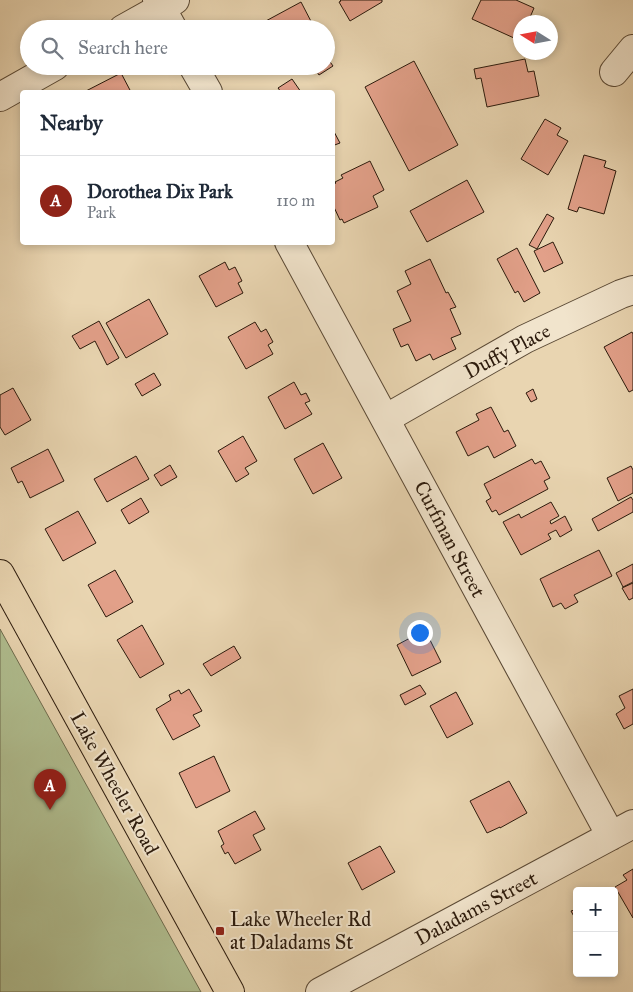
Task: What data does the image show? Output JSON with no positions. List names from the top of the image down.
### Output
{
  "streets": {
    "main road": ["Lake Wheeler Road"],
    "street": ["Duffy Place", "Curfman Street", "Daladams Street"]
  },
  "crossings": [
    ["Duffy Place", "Curfman Street"],
    ["Curfman Street", "Daladams Street"]
  ],
  "places": {
    "transit": ["Lake Wheeler Rd at Daladams St"]
  },
  "north": "left",
  "page": {
    "search": "Search here",
    "heading": "Nearby",
    "list": [
      {
        "mark": "A",
        "name": "Dorothea Dix Park",
        "note": "Park",
        "value": "110 m"
      }
    ],
    "pins": "A",
    "map_buttons": ["+", "−"]
  }
}
